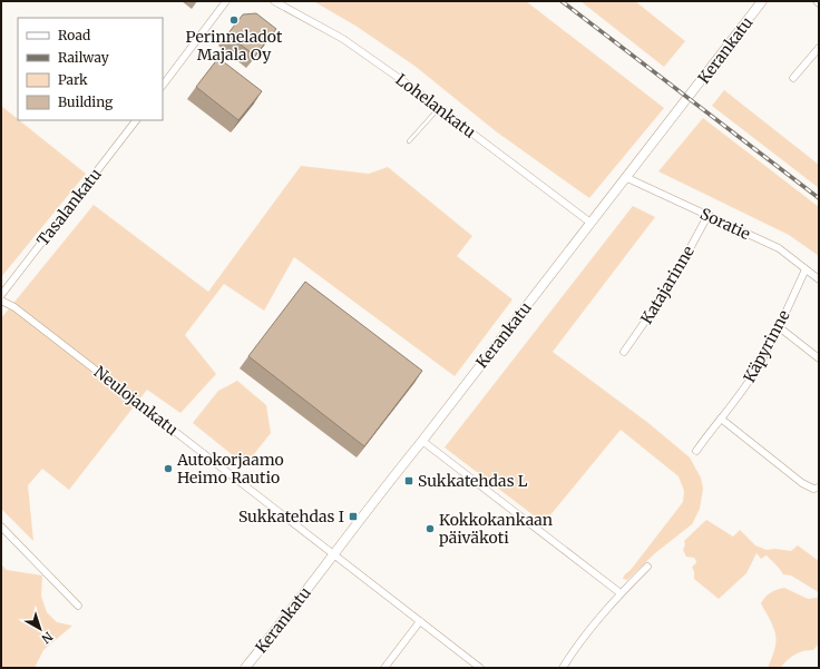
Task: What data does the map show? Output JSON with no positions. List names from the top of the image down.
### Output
{
  "streets": {
    "street": [
      "Kerankatu",
      "Lohelankatu",
      "Tasalankatu",
      "Soratie",
      "Katajarinne",
      "Käpyrinne",
      "Neulojankatu"
    ]
  },
  "crossings": [
    ["Kerankatu", "Lohelankatu"],
    ["Kerankatu", "Soratie"],
    ["Kerankatu", "Neulojankatu"],
    ["Soratie", "Katajarinne"],
    ["Soratie", "Käpyrinne"]
  ],
  "places": {
    "other": ["Perinneladot Majala Oy", "Autokorjaamo Heimo Rautio", "Kokkokankaan päiväkoti"],
    "transit": ["Sukkatehdas L", "Sukkatehdas I"]
  },
  "legend": [
    "Road",
    "Railway",
    "Park",
    "Building"
  ],
  "north": "bottom right"
}
